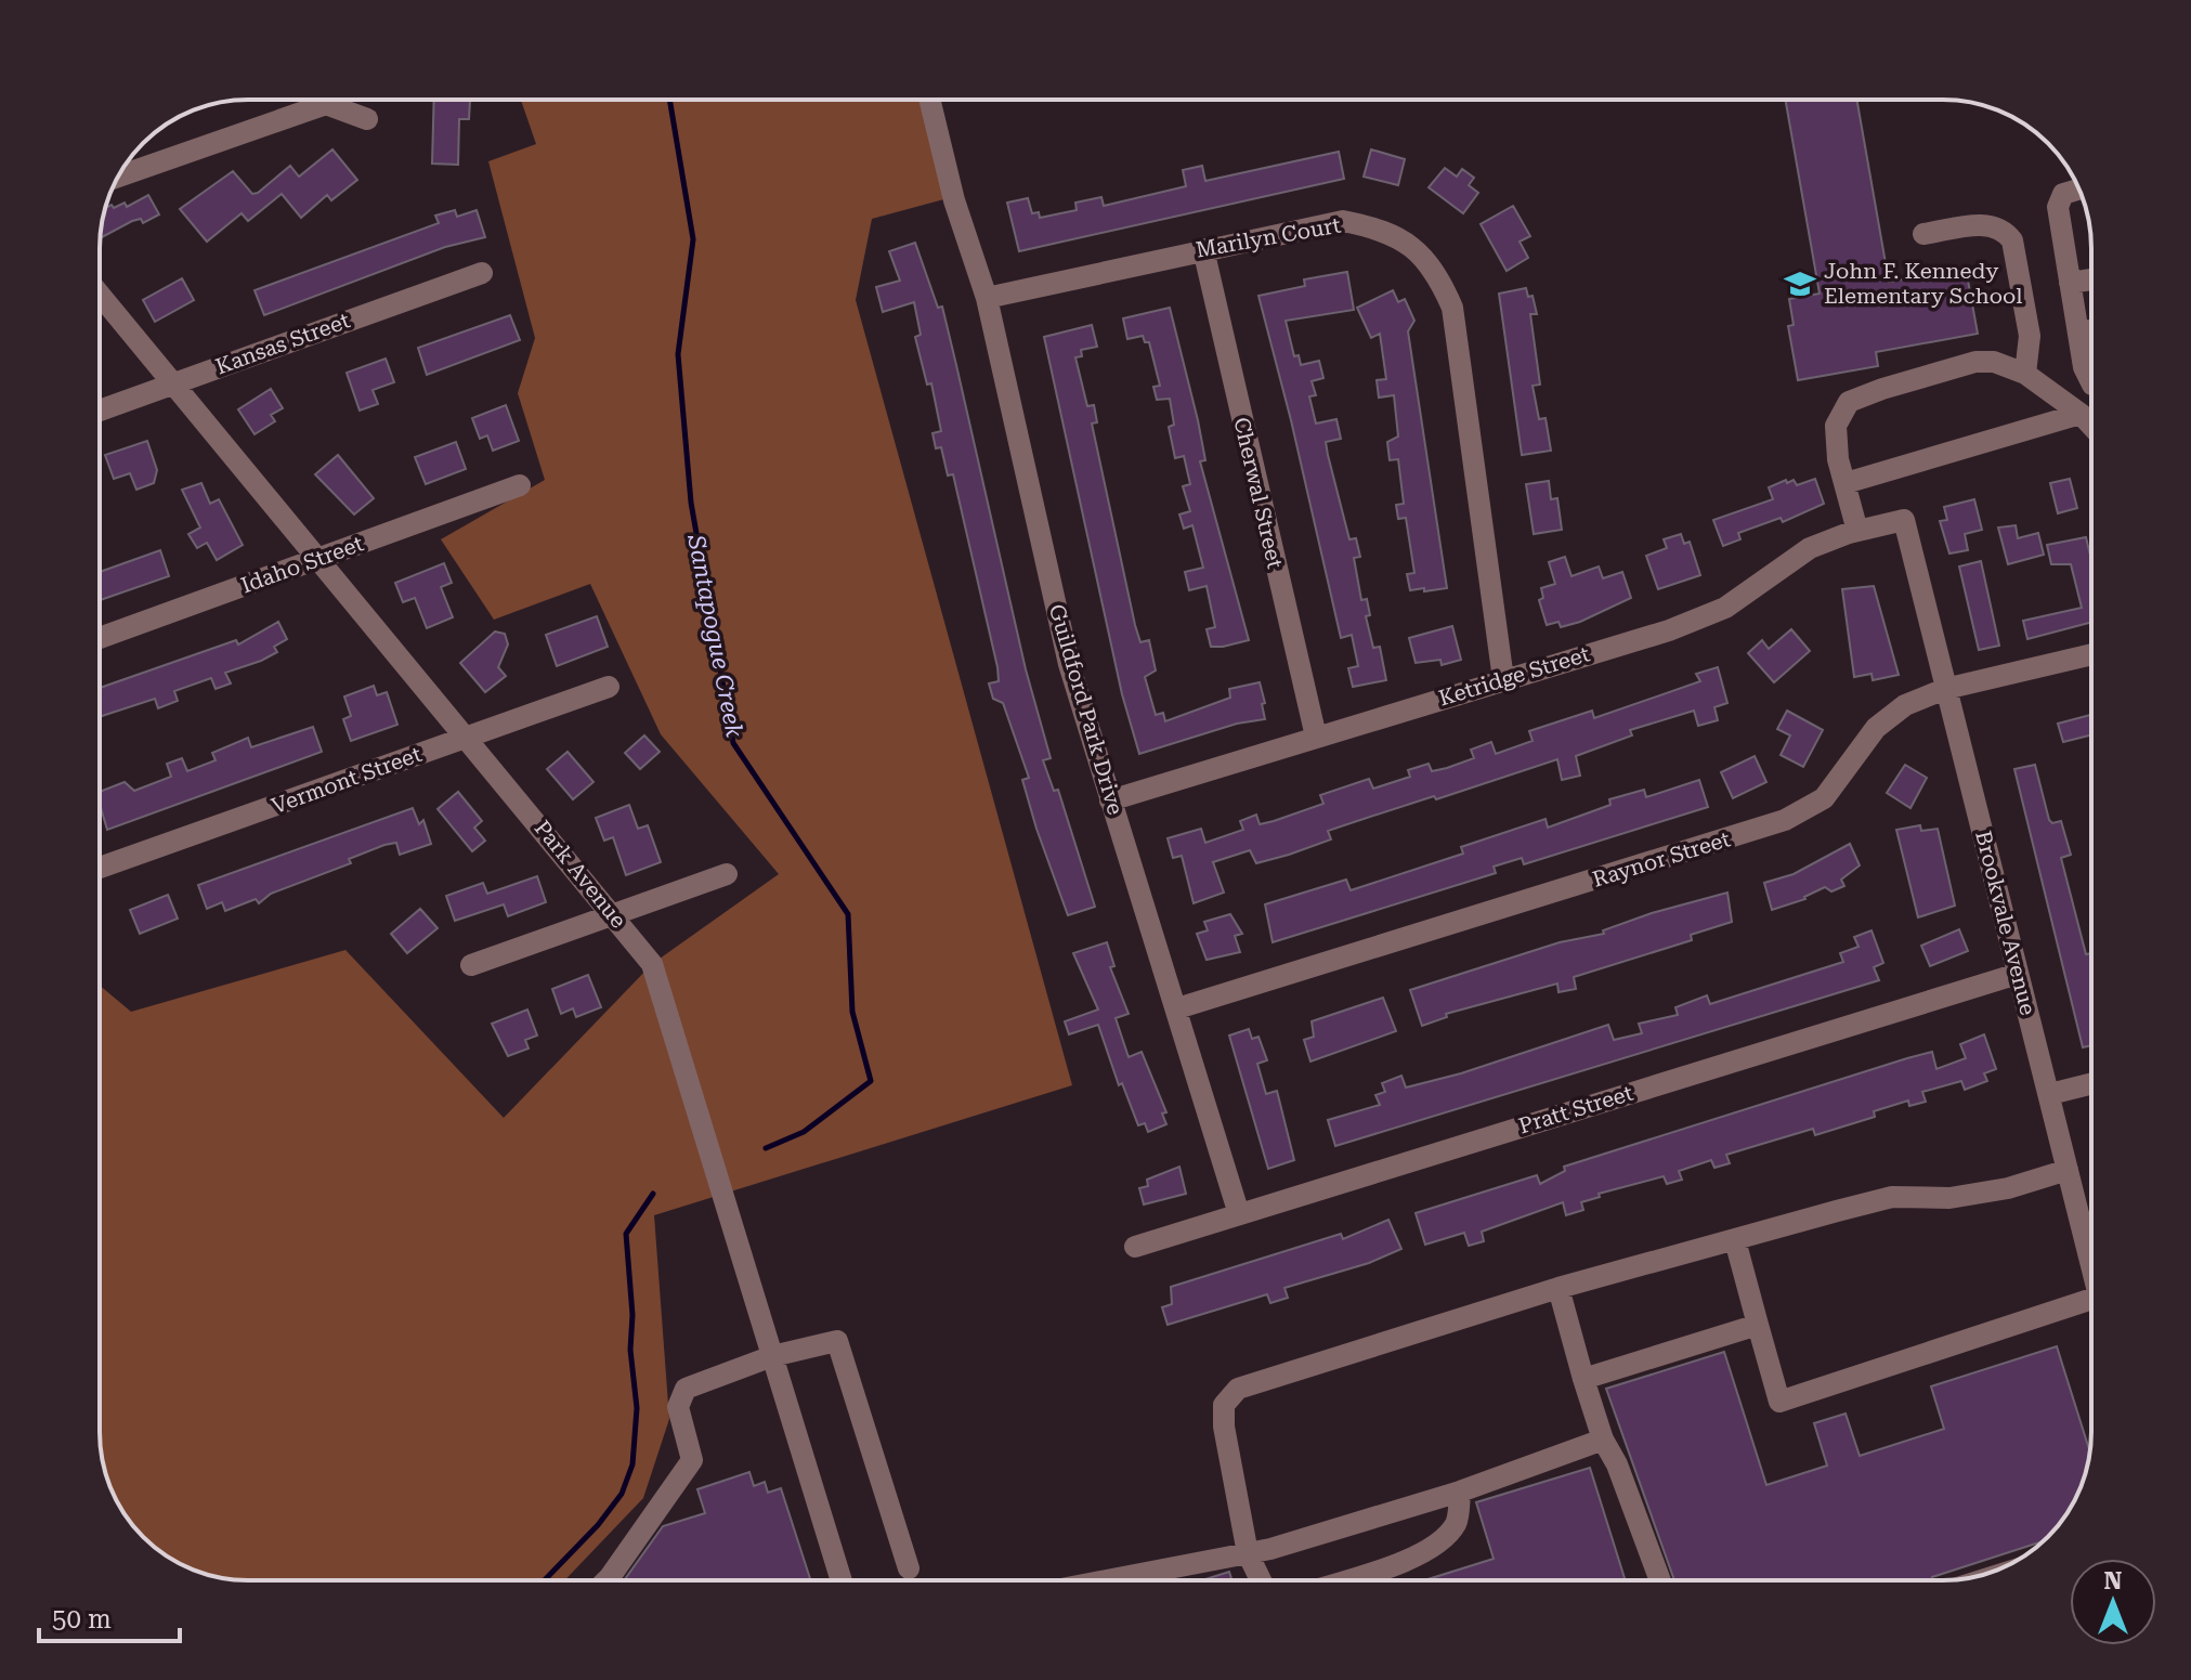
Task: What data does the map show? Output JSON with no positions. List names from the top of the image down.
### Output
{
  "streets": {
    "street": [
      "Marilyn Court",
      "Kansas Street",
      "Cherwal Street",
      "Idaho Street",
      "Ketridge Street",
      "Guildford Park Drive",
      "Vermont Street",
      "Raynor Street",
      "Park Avenue",
      "Brookvale Avenue",
      "Pratt Street"
    ]
  },
  "crossings": [
    ["Marilyn Court", "Cherwal Street"],
    ["Marilyn Court", "Ketridge Street"],
    ["Marilyn Court", "Guildford Park Drive"],
    ["Kansas Street", "Park Avenue"],
    ["Cherwal Street", "Ketridge Street"],
    ["Idaho Street", "Park Avenue"],
    ["Ketridge Street", "Guildford Park Drive"],
    ["Ketridge Street", "Brookvale Avenue"],
    ["Guildford Park Drive", "Raynor Street"],
    ["Guildford Park Drive", "Pratt Street"],
    ["Vermont Street", "Park Avenue"],
    ["Raynor Street", "Brookvale Avenue"],
    ["Brookvale Avenue", "Pratt Street"]
  ],
  "water": ["Santapogue Creek"],
  "places": {
    "school or university": ["John F. Kennedy Elementary School"]
  },
  "scale_bar": "50 m",
  "north": "top"
}
